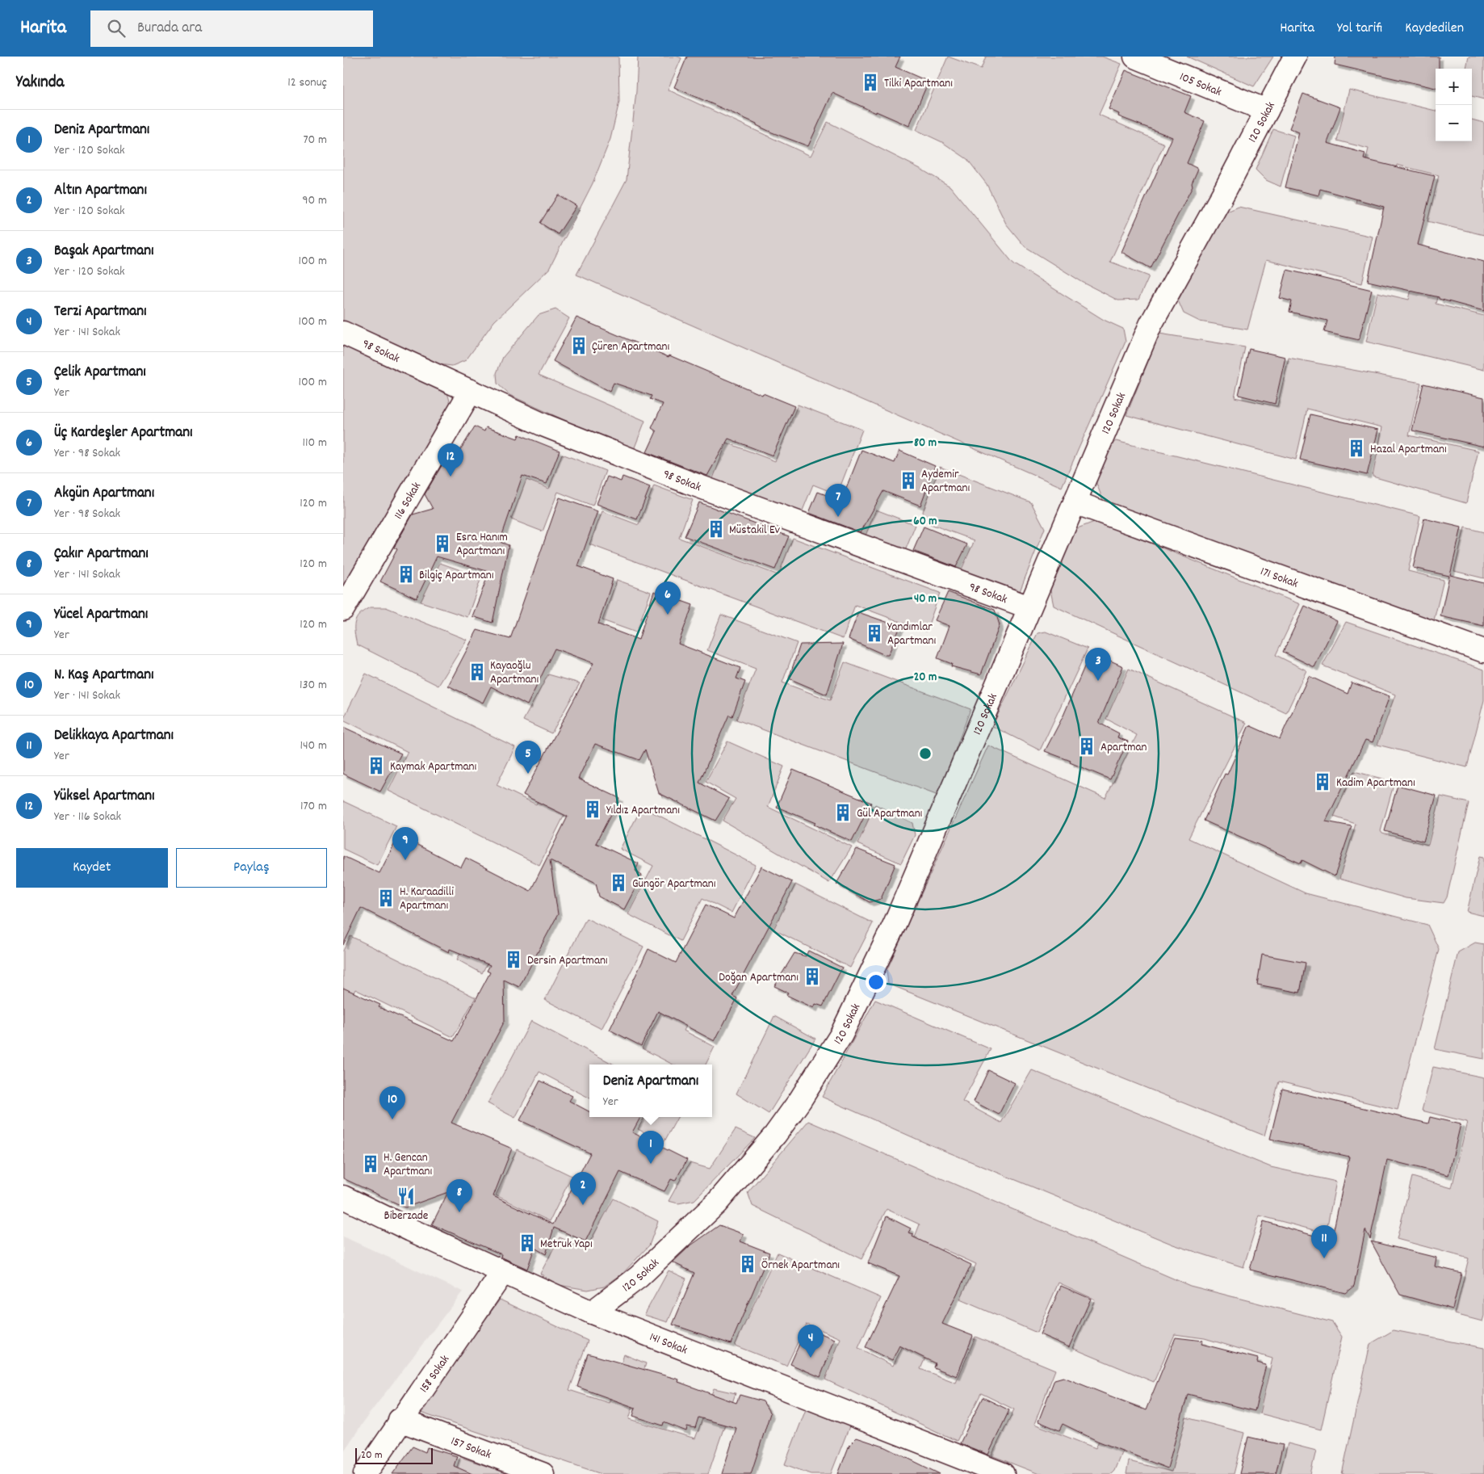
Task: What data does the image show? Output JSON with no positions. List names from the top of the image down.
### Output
{
  "streets": {
    "street": [
      "105 Sokak",
      "120 Sokak",
      "98 Sokak",
      "116 Sokak",
      "171 Sokak",
      "141 Sokak",
      "158 Sokak",
      "157 Sokak"
    ]
  },
  "crossings": [
    ["105 Sokak", "120 Sokak"],
    ["120 Sokak", "98 Sokak"],
    ["120 Sokak", "171 Sokak"],
    ["120 Sokak", "141 Sokak"],
    ["98 Sokak", "116 Sokak"],
    ["141 Sokak", "158 Sokak"],
    ["158 Sokak", "157 Sokak"]
  ],
  "places": {
    "building": [
      "Tilki Apartmanı",
      "Çüren Apartmanı",
      "Hazal Apartmanı",
      "Aydemir Apartmanı",
      "Müstakil Ev",
      "Esra Hanım Apartmanı",
      "Bilgiç Apartmanı",
      "Yandımlar Apartmanı",
      "Kayaoğlu Apartmanı",
      "Apartman",
      "Kaymak Apartmanı",
      "Kadim Apartmanı",
      "Yıldız Apartmanı",
      "Gül Apartmanı",
      "Güngör Apartmanı",
      "H. Karaadilli Apartmanı",
      "Dersin Apartmanı",
      "Doğan Apartmanı",
      "H. Gencan Apartmanı",
      "Metruk Yapı",
      "Örnek Apartmanı"
    ],
    "restaurant": ["Biberzade"]
  },
  "scale_bar": "20 m",
  "page": {
    "header": "Harita",
    "search": "Burada ara",
    "nav": ["Harita", "Yol tarifi", "Kaydedilen"],
    "heading": ["Yakında", "12 sonuç"],
    "map_buttons": ["+", "−"],
    "list": [
      {
        "mark": "1",
        "name": "Deniz Apartmanı",
        "note": "Yer · 120 Sokak",
        "value": "70 m"
      },
      {
        "mark": "2",
        "name": "Altın Apartmanı",
        "note": "Yer · 120 Sokak",
        "value": "90 m"
      },
      {
        "mark": "3",
        "name": "Başak Apartmanı",
        "note": "Yer · 120 Sokak",
        "value": "100 m"
      },
      {
        "mark": "4",
        "name": "Terzi Apartmanı",
        "note": "Yer · 141 Sokak",
        "value": "100 m"
      },
      {
        "mark": "5",
        "name": "Çelik Apartmanı",
        "note": "Yer",
        "value": "100 m"
      },
      {
        "mark": "6",
        "name": "Üç Kardeşler Apartmanı",
        "note": "Yer · 98 Sokak",
        "value": "110 m"
      },
      {
        "mark": "7",
        "name": "Akgün Apartmanı",
        "note": "Yer · 98 Sokak",
        "value": "120 m"
      },
      {
        "mark": "8",
        "name": "Çakır Apartmanı",
        "note": "Yer · 141 Sokak",
        "value": "120 m"
      },
      {
        "mark": "9",
        "name": "Yücel Apartmanı",
        "note": "Yer",
        "value": "120 m"
      },
      {
        "mark": "10",
        "name": "N. Kaş Apartmanı",
        "note": "Yer · 141 Sokak",
        "value": "130 m"
      },
      {
        "mark": "11",
        "name": "Delikkaya Apartmanı",
        "note": "Yer",
        "value": "140 m"
      },
      {
        "mark": "12",
        "name": "Yüksel Apartmanı",
        "note": "Yer · 116 Sokak",
        "value": "170 m"
      }
    ],
    "pins": [
      "12",
      "7",
      "6",
      "3",
      "5",
      "9",
      "10",
      "1",
      "2",
      "8",
      "11",
      "4"
    ],
    "buttons": ["Kaydet", "Paylaş"],
    "popup": ["Deniz Apartmanı", "Yer"],
    "scale": "20 m"
  },
  "rings": [
    "80 m",
    "60 m",
    "40 m",
    "20 m"
  ]
}
